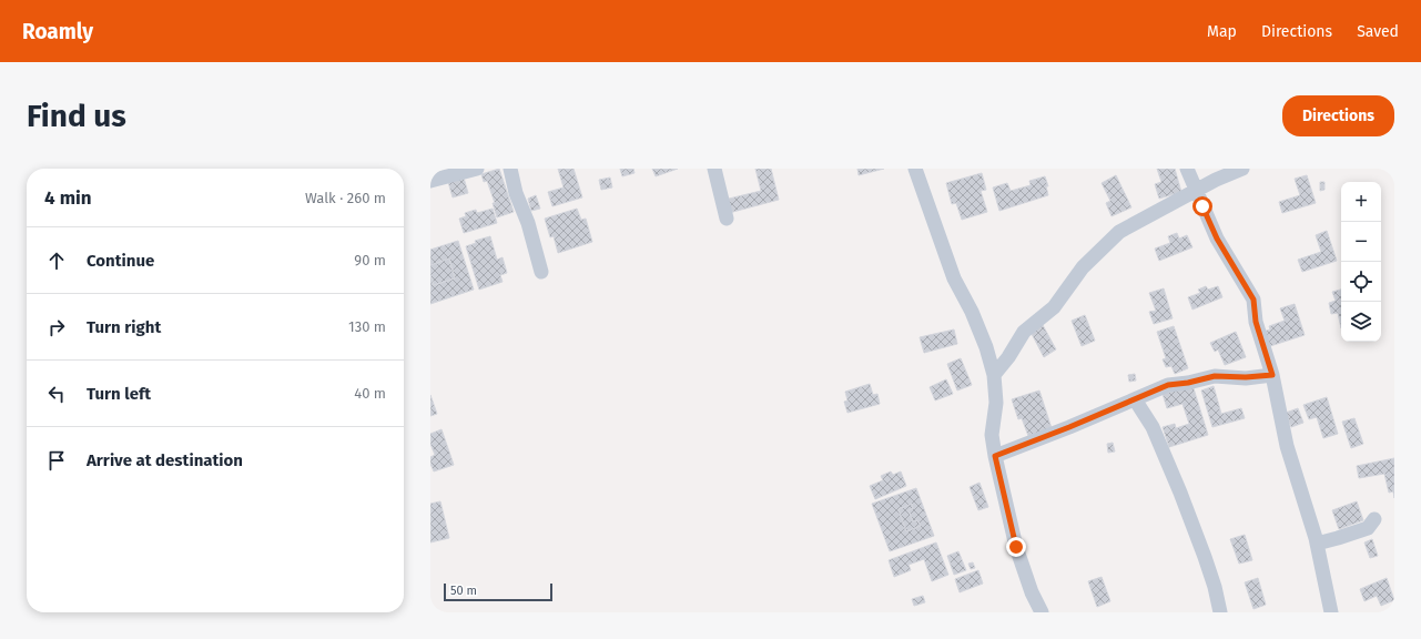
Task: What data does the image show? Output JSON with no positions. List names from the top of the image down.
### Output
{
  "scale_bar": "50 m",
  "page": {
    "header": "Roamly",
    "nav": ["Map", "Directions", "Saved"],
    "buttons": "Directions",
    "title": "Find us",
    "heading": ["4 min", "Walk · 260 m"],
    "map_buttons": ["+", "−"],
    "list": [
      ["Continue", "90 m"],
      ["Turn right", "130 m"],
      ["Turn left", "40 m"],
      "Arrive at destination"
    ],
    "scale": "50 m"
  }
}
